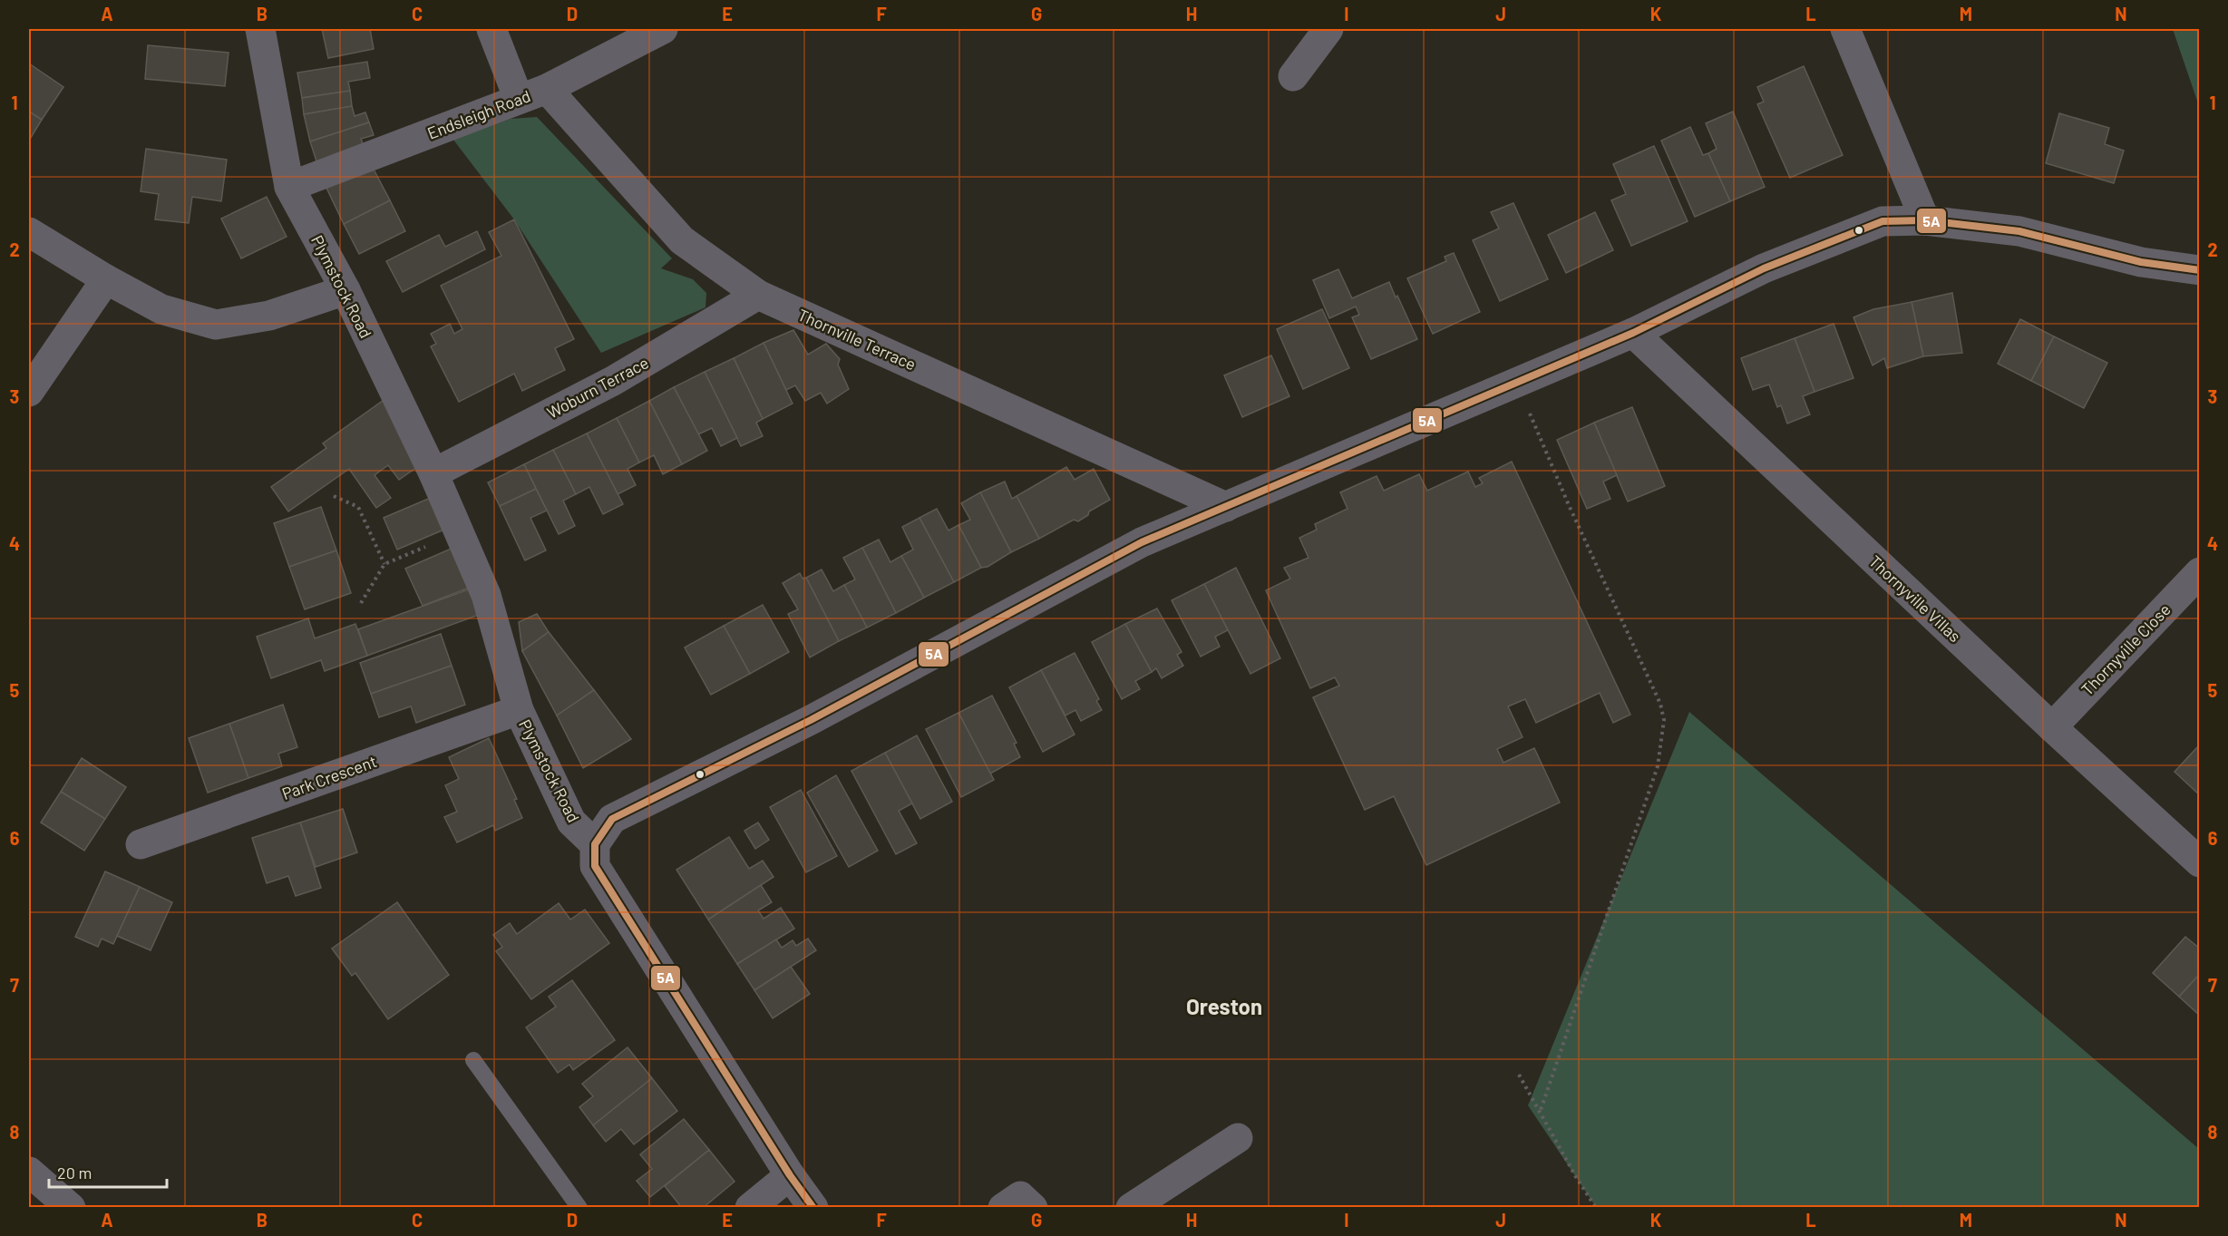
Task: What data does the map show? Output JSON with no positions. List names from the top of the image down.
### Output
{
  "streets": {
    "street": [
      "Endsleigh Road",
      "Plymstock Road",
      "Thornville Terrace",
      "Woburn Terrace",
      "Thornyville Villas",
      "Thornyville Close",
      "Park Crescent"
    ]
  },
  "crossings": [
    ["Endsleigh Road", "Plymstock Road"],
    ["Endsleigh Road", "Thornville Terrace"],
    ["Plymstock Road", "Woburn Terrace"],
    ["Plymstock Road", "Park Crescent"],
    ["Thornville Terrace", "Woburn Terrace"],
    ["Thornyville Villas", "Thornyville Close"]
  ],
  "districts": ["Oreston"],
  "lines": ["transit line 5A"],
  "scale_bar": "20 m",
  "grid": {
    "columns": [
      "A",
      "B",
      "C",
      "D",
      "E",
      "F",
      "G",
      "H",
      "I",
      "J",
      "K",
      "L",
      "M",
      "N"
    ],
    "rows": [
      "1",
      "2",
      "3",
      "4",
      "5",
      "6",
      "7",
      "8"
    ]
  }
}
